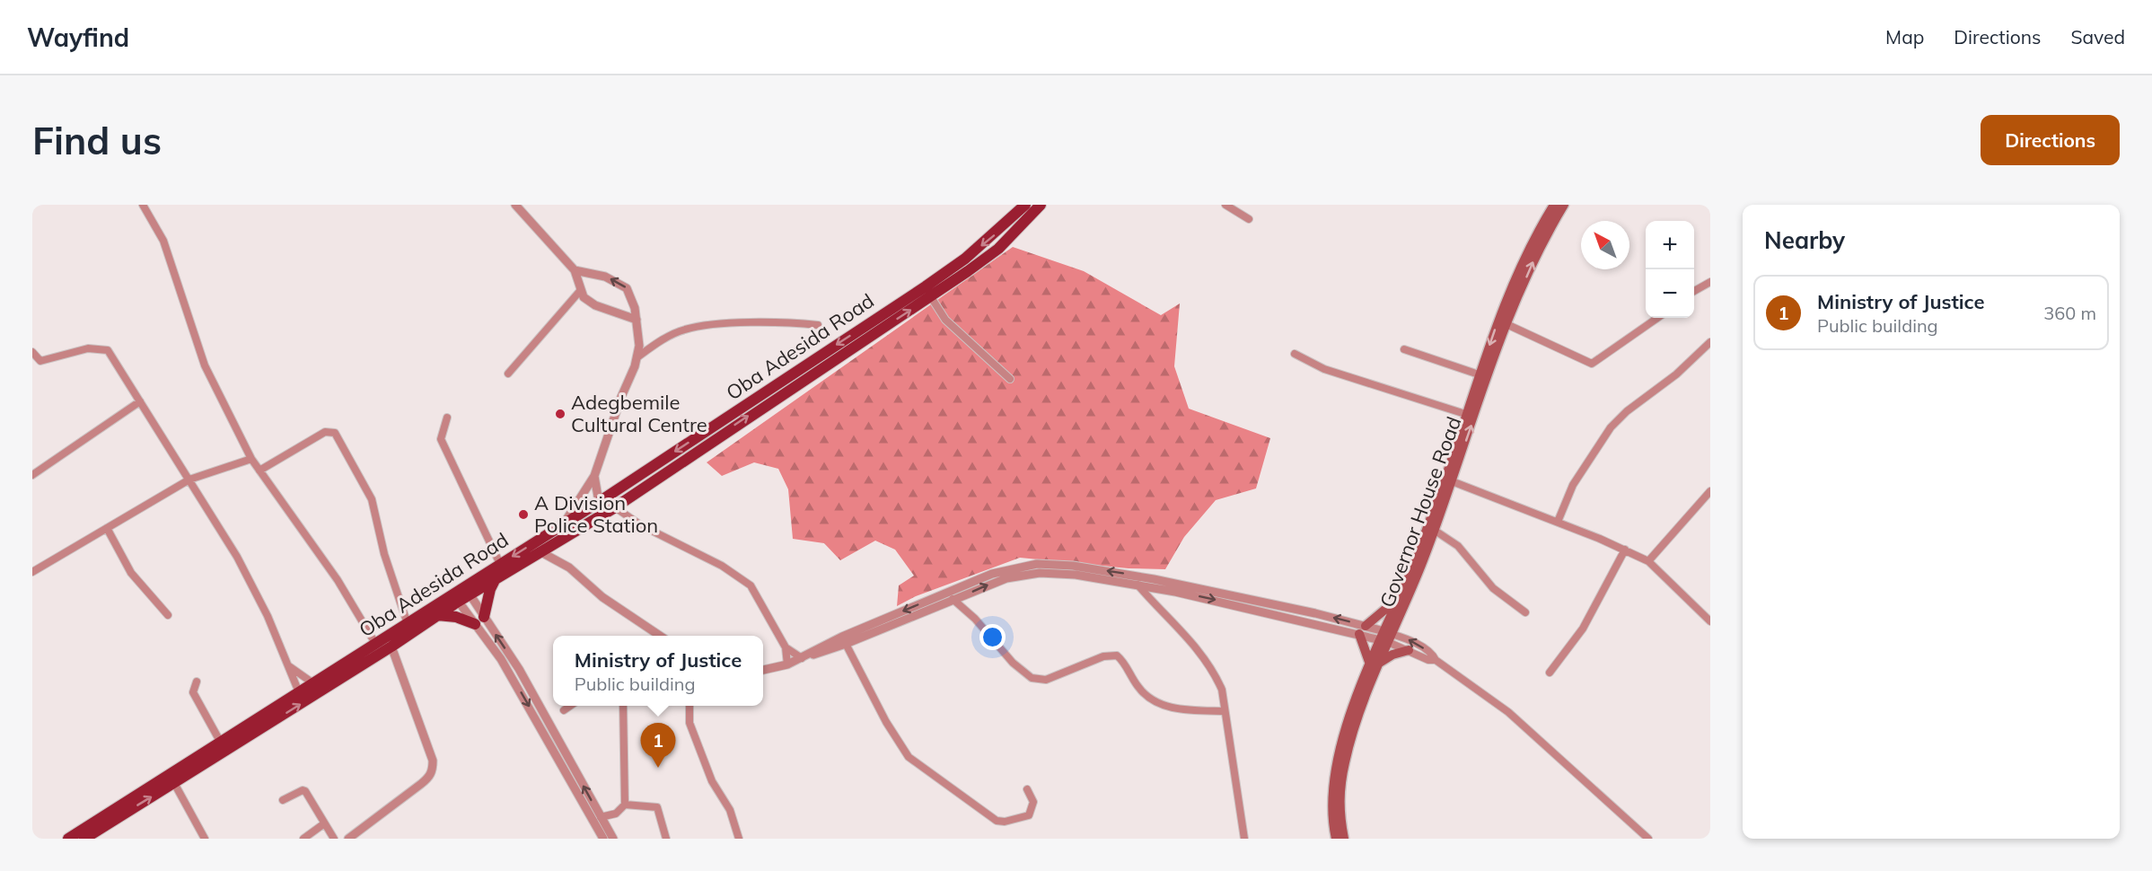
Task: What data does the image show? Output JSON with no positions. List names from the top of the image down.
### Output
{
  "streets": {
    "main road": ["Oba Adesida Road", "Governor House Road"]
  },
  "places": ["Adegbemile Cultural Centre", "A Division Police Station"],
  "north": "top left",
  "page": {
    "header": "Wayfind",
    "nav": ["Map", "Directions", "Saved"],
    "buttons": "Directions",
    "title": "Find us",
    "heading": "Nearby",
    "map_buttons": ["+", "−"],
    "list": [
      {
        "mark": "1",
        "name": "Ministry of Justice",
        "note": "Public building",
        "value": "360 m"
      }
    ],
    "popup": ["Ministry of Justice", "Public building"],
    "pins": "1"
  }
}
